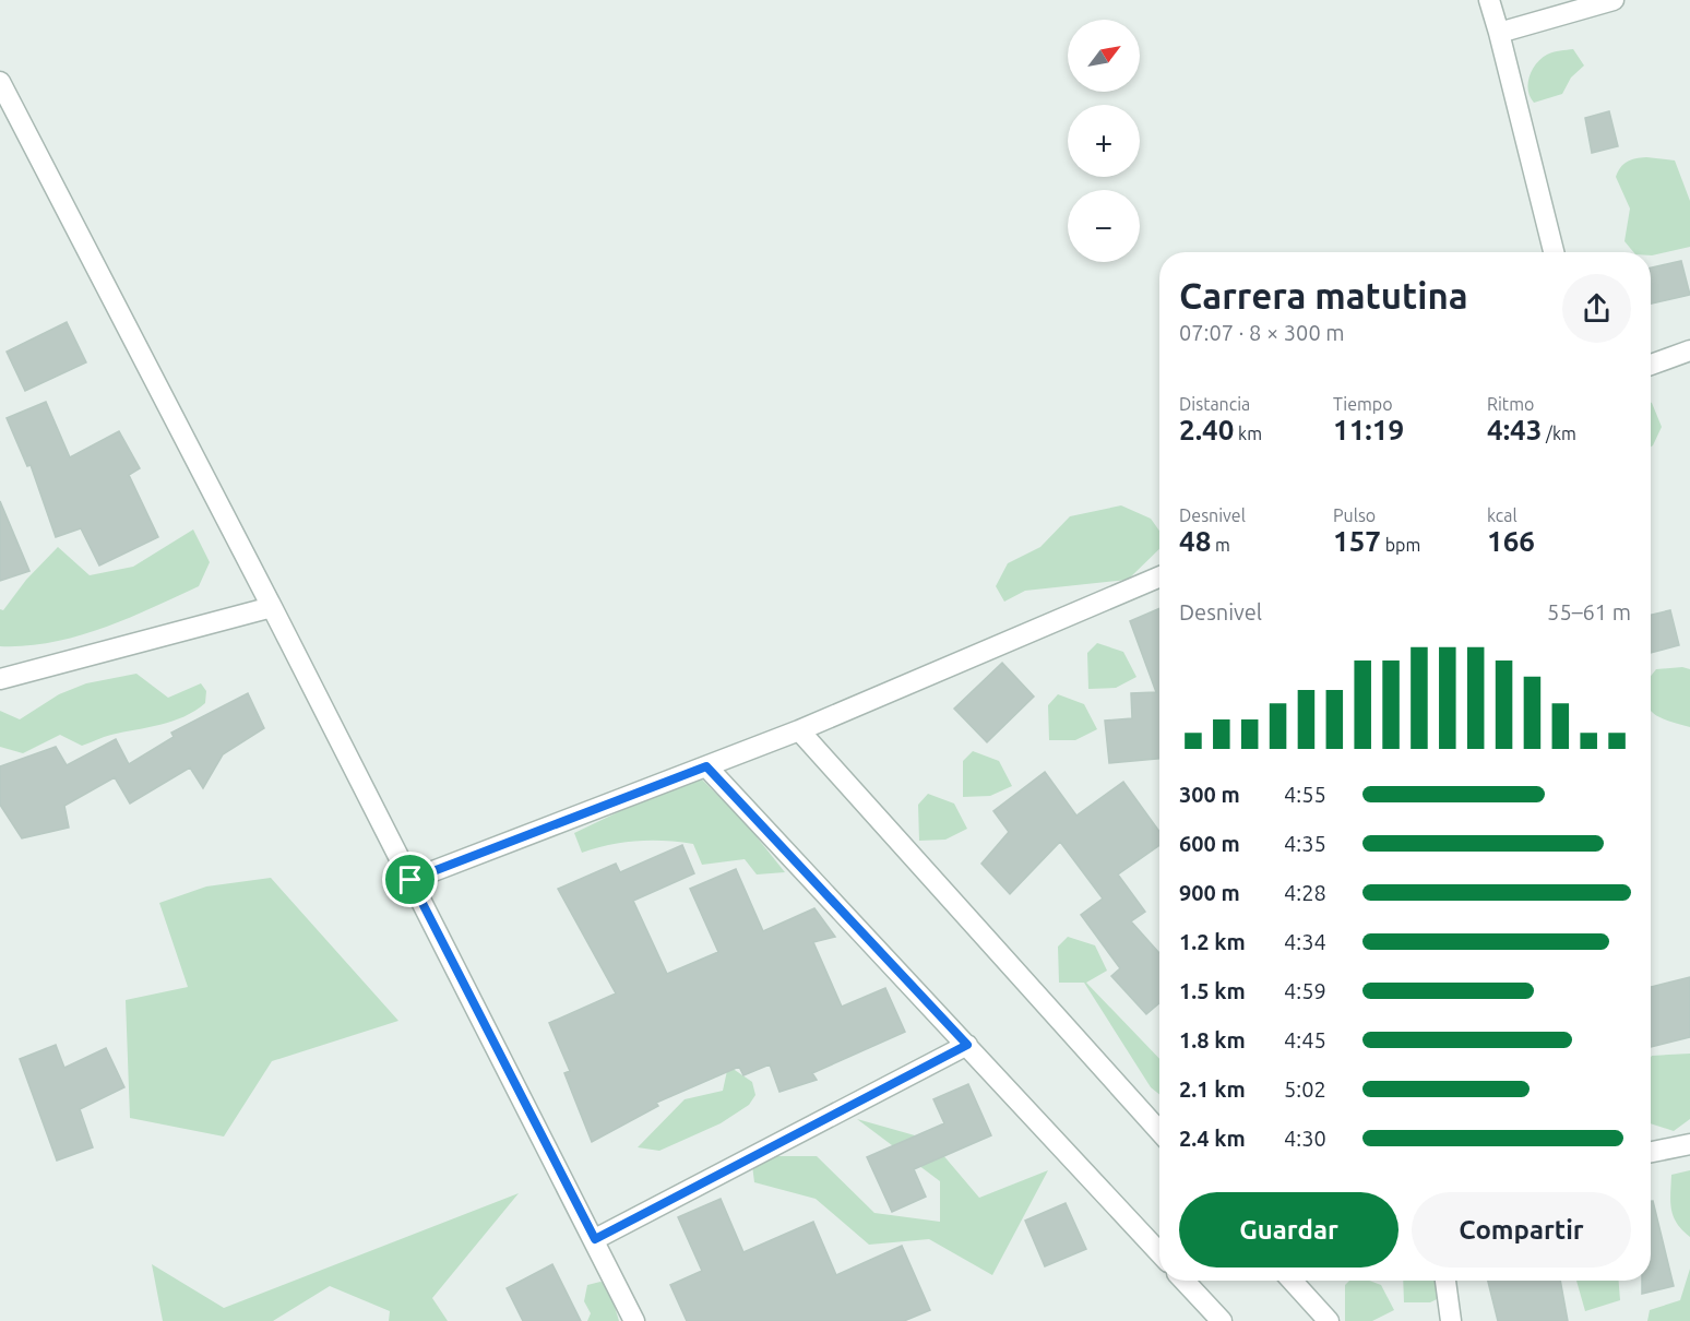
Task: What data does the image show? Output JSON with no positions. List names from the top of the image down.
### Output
{
  "north": "top right",
  "page": {
    "map_buttons": ["+", "−"],
    "heading": ["Carrera matutina", "07:07 · 8 × 300 m"],
    "stats": [
      ["Distancia", "2.40 km"],
      ["Tiempo", "11:19"],
      ["Ritmo", "4:43 /km"],
      ["Desnivel", "48 m"],
      ["Pulso", "157 bpm"],
      ["kcal", "166"]
    ],
    "chart": ["Desnivel", "55–61 m"],
    "list": [
      {
        "name": "300 m",
        "note": "4:55"
      },
      {
        "name": "600 m",
        "note": "4:35"
      },
      {
        "name": "900 m",
        "note": "4:28"
      },
      {
        "name": "1.2 km",
        "note": "4:34"
      },
      {
        "name": "1.5 km",
        "note": "4:59"
      },
      {
        "name": "1.8 km",
        "note": "4:45"
      },
      {
        "name": "2.1 km",
        "note": "5:02"
      },
      {
        "name": "2.4 km",
        "note": "4:30"
      }
    ],
    "buttons": ["Guardar", "Compartir"]
  }
}
